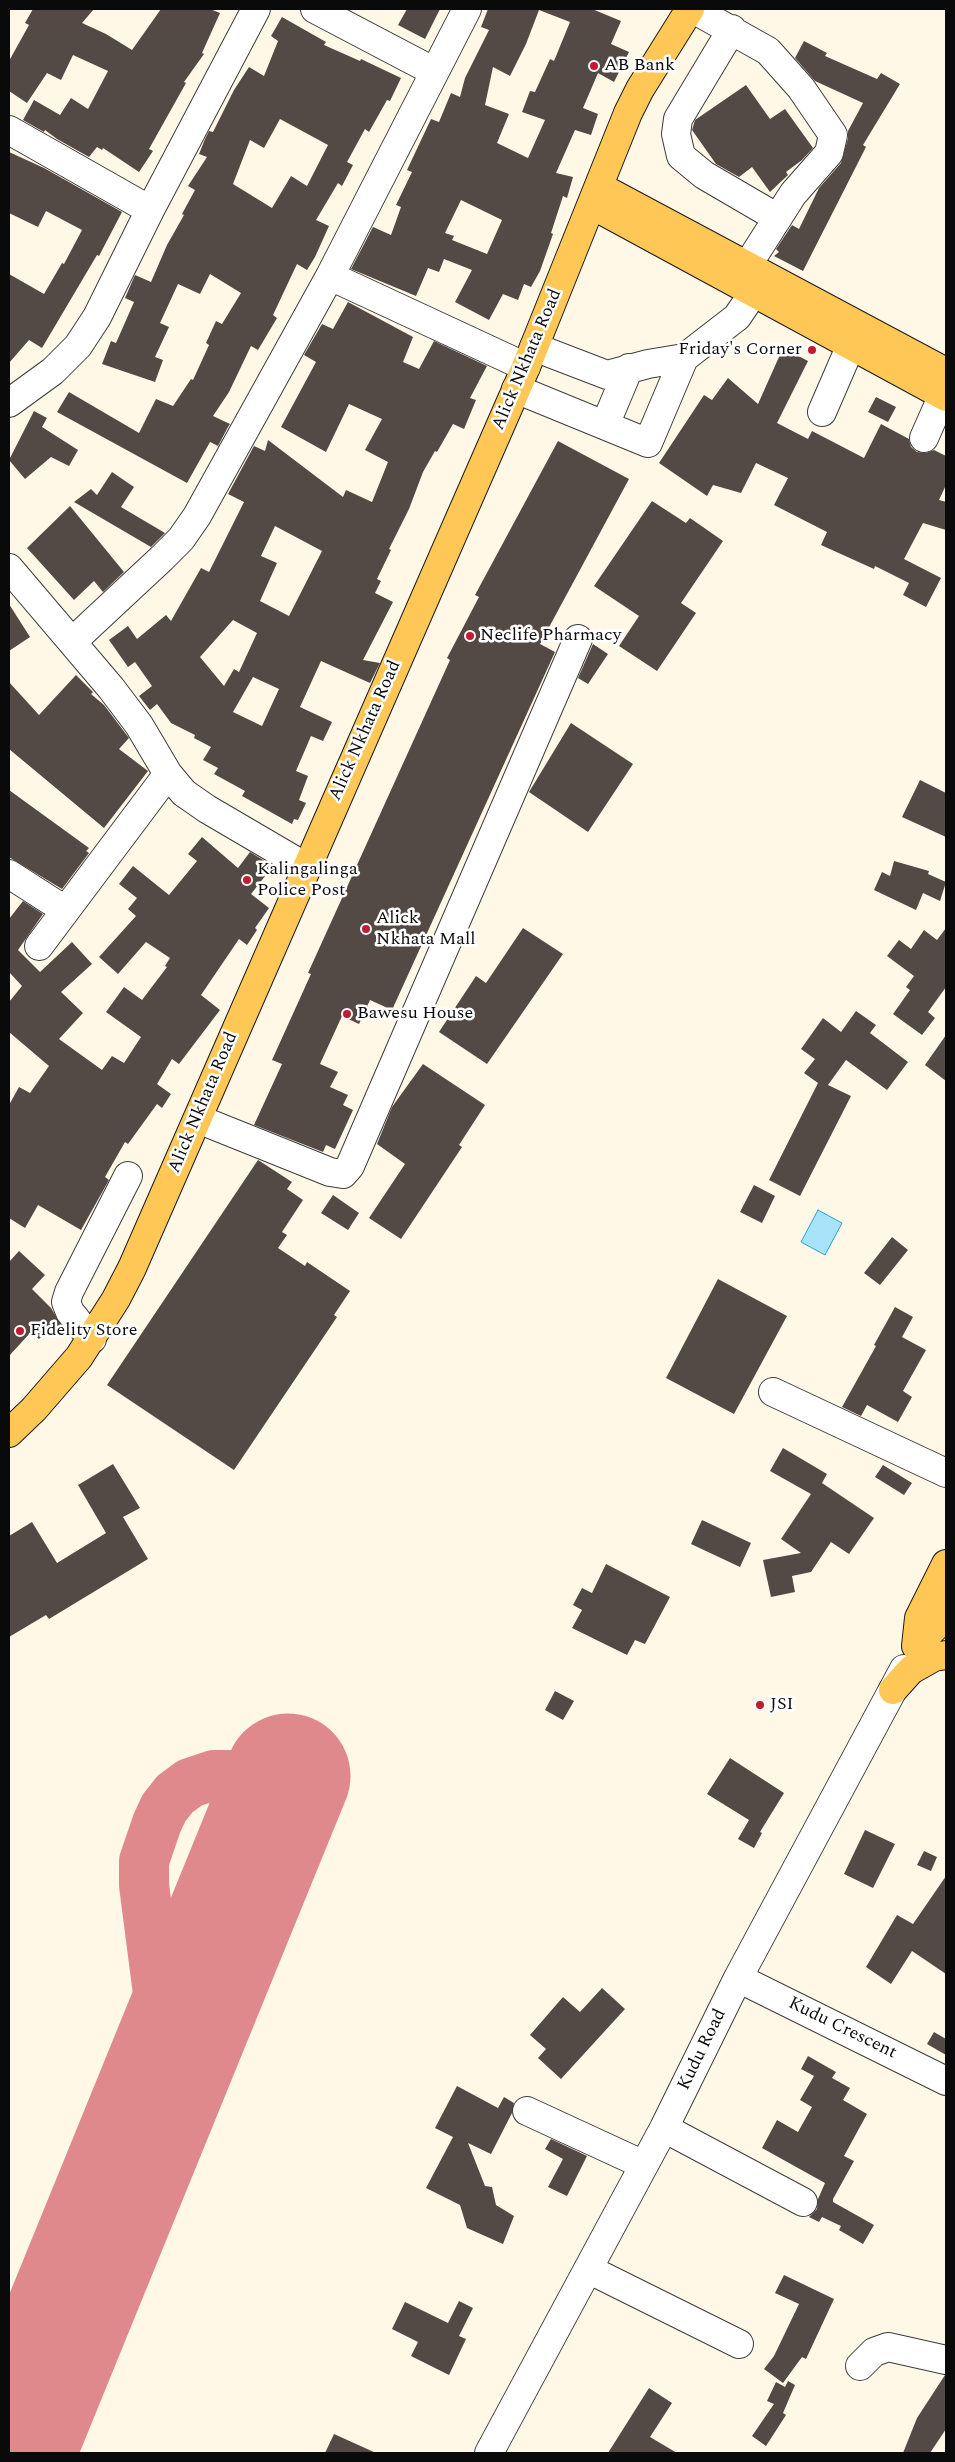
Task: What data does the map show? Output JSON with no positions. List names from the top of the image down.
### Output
{
  "streets": {
    "main road": ["Alick Nkhata Road", "Kudu Road"],
    "street": ["Kudu Crescent"]
  },
  "crossings": [
    ["Kudu Crescent", "Kudu Road"]
  ],
  "places": [
    "AB Bank",
    "Friday's Corner",
    "Neclife Pharmacy",
    "Kalingalinga Police Post",
    "Alick Nkhata Mall",
    "Bawesu House",
    "Fidelity Store",
    "JSI"
  ]
}
